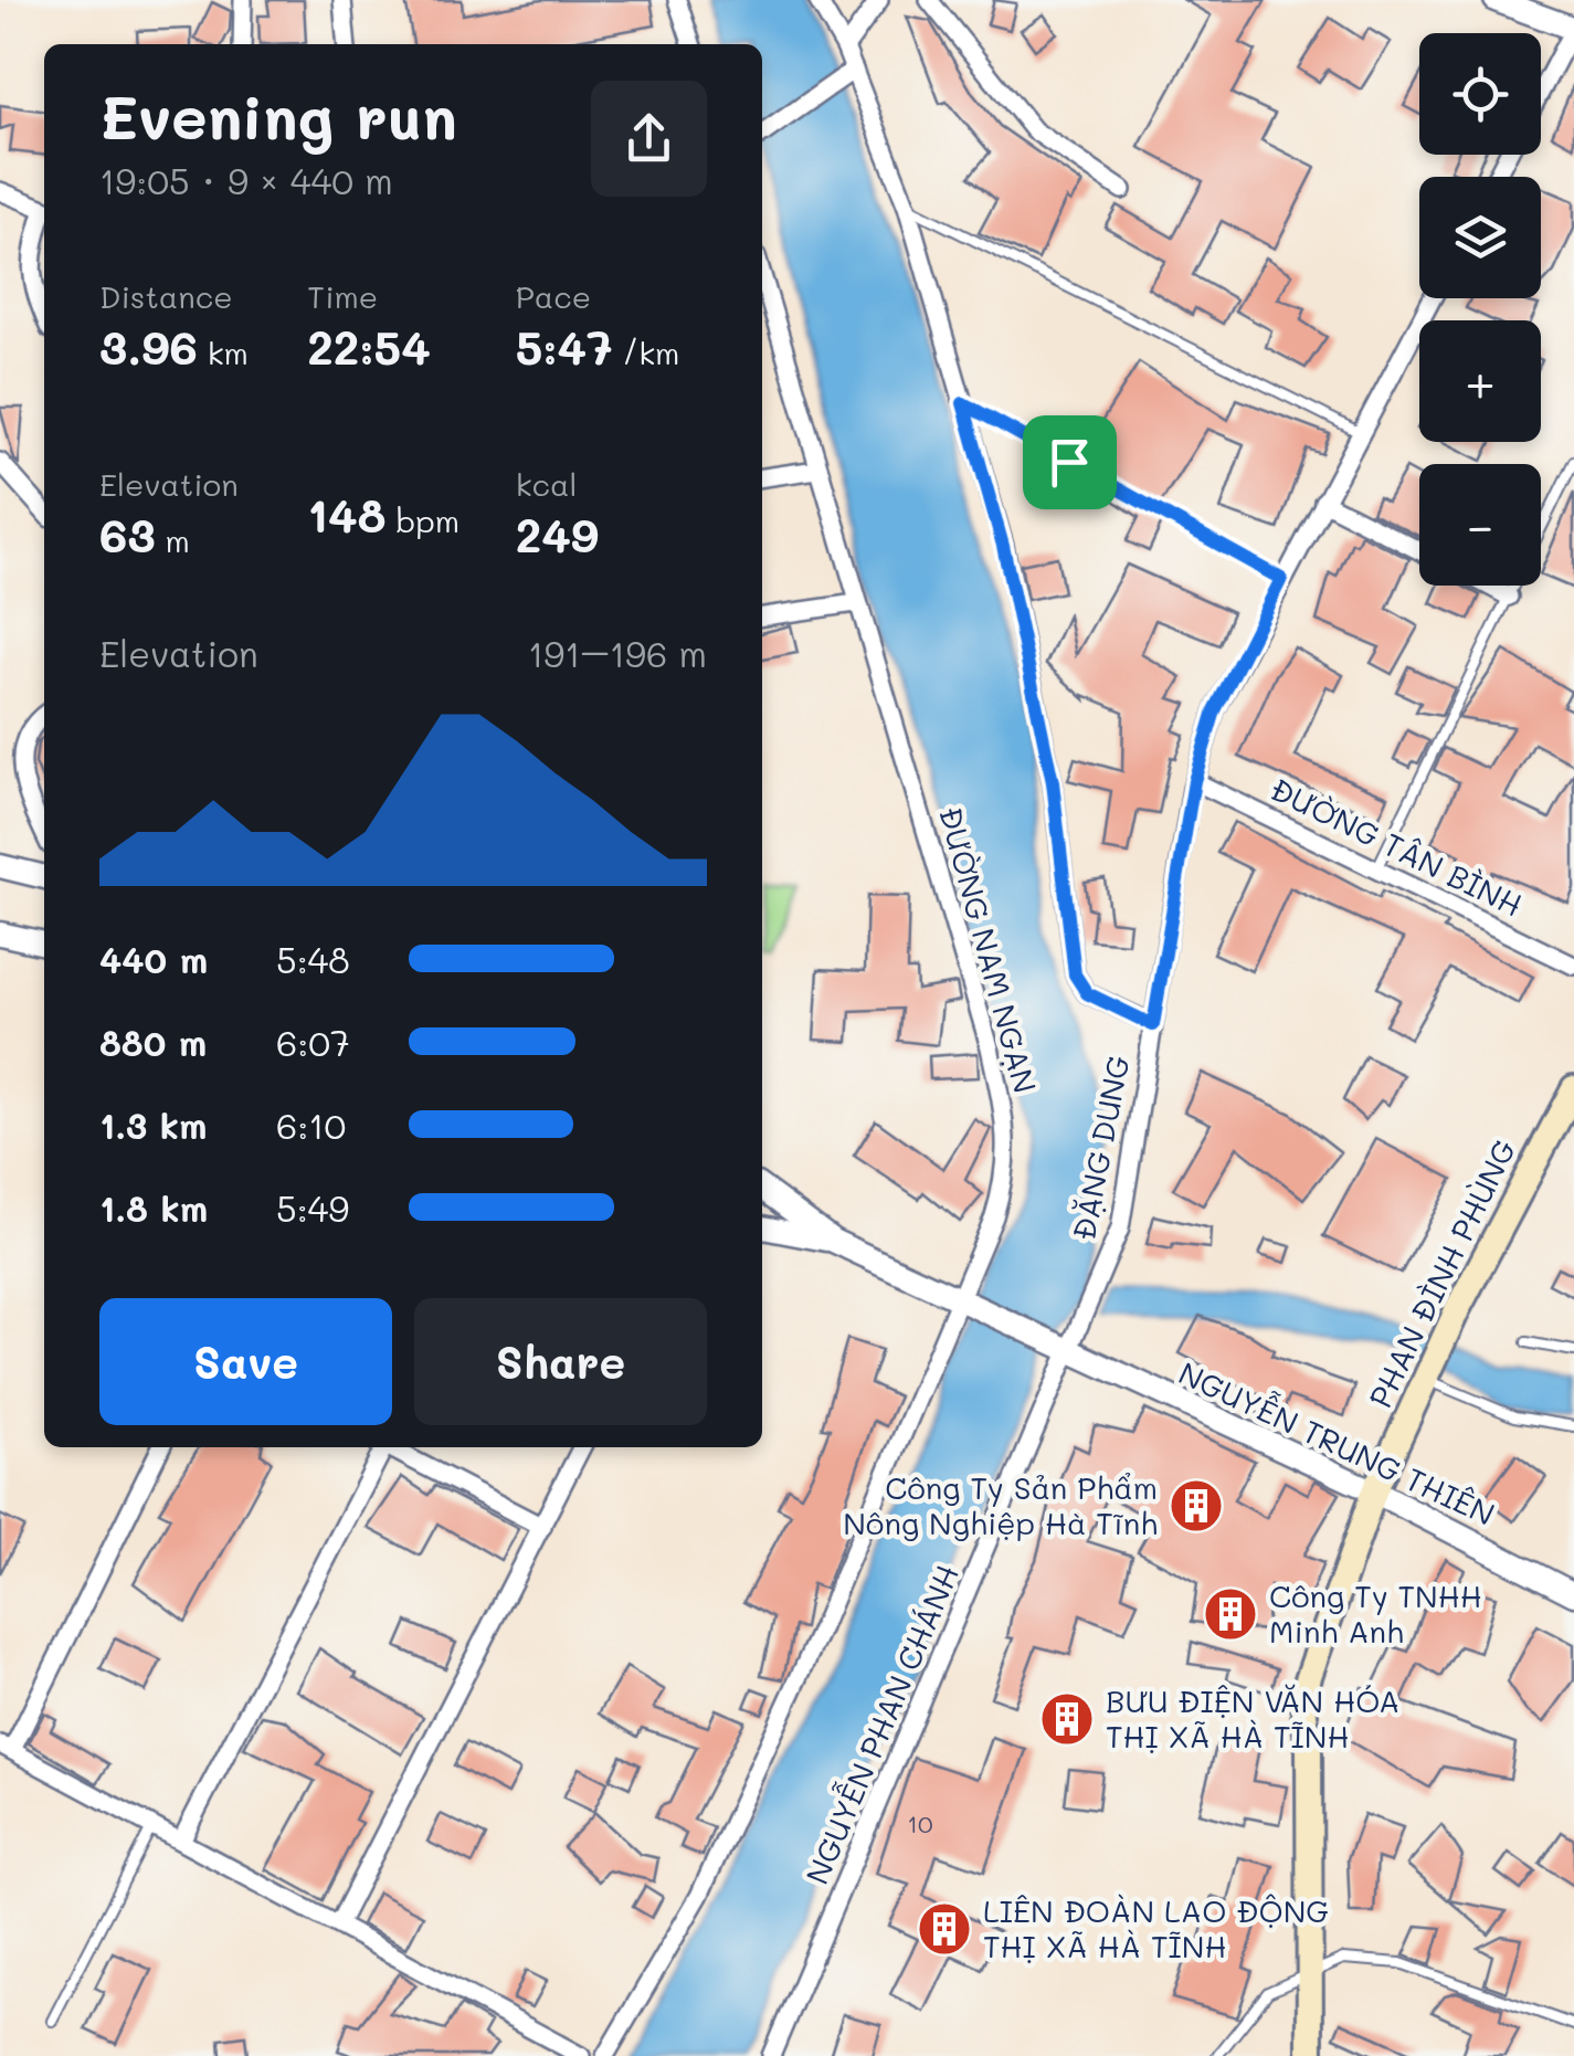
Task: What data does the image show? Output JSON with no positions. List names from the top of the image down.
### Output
{
  "streets": {
    "main road": ["PHAN ĐÌNH PHÙNG"],
    "street": [
      "ĐƯỜNG TÂN BÌNH",
      "ĐƯỜNG NAM NGẠN",
      "ĐẶNG DUNG",
      "NGUYỄN TRUNG THIÊN",
      "NGUYỄN PHAN CHÁNH"
    ]
  },
  "crossings": [
    ["ĐƯỜNG TÂN BÌNH", "ĐẶNG DUNG"],
    ["ĐƯỜNG NAM NGẠN", "NGUYỄN TRUNG THIÊN"],
    ["ĐẶNG DUNG", "NGUYỄN TRUNG THIÊN"],
    ["ĐẶNG DUNG", "NGUYỄN PHAN CHÁNH"],
    ["PHAN ĐÌNH PHÙNG", "NGUYỄN TRUNG THIÊN"],
    ["NGUYỄN TRUNG THIÊN", "NGUYỄN PHAN CHÁNH"]
  ],
  "places": {
    "building": [
      "Công Ty Sản Phẩm Nông Nghiệp Hà Tĩnh",
      "Công Ty TNHH Minh Anh",
      "BƯU ĐIỆN VĂN HÓA THỊ XÃ HÀ TĨNH",
      "LIÊN ĐOÀN LAO ĐỘNG THỊ XÃ HÀ TĨNH"
    ]
  },
  "house_numbers": ["10"],
  "page": {
    "map_buttons": ["+", "−"],
    "heading": ["Evening run", "19:05 · 9 × 440 m"],
    "stats": [
      ["Distance", "3.96 km"],
      ["Time", "22:54"],
      ["Pace", "5:47 /km"],
      ["Elevation", "63 m"],
      ["148 bpm"],
      ["kcal", "249"]
    ],
    "chart": ["Elevation", "191–196 m"],
    "list": [
      {
        "name": "440 m",
        "note": "5:48"
      },
      {
        "name": "880 m",
        "note": "6:07"
      },
      {
        "name": "1.3 km",
        "note": "6:10"
      },
      {
        "name": "1.8 km",
        "note": "5:49"
      }
    ],
    "buttons": ["Save", "Share"]
  }
}
